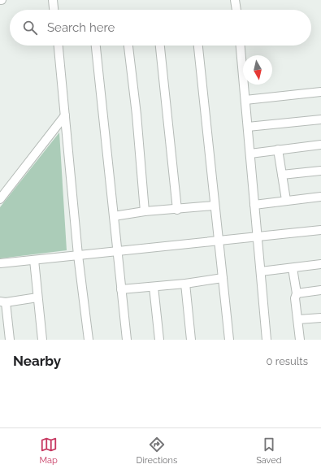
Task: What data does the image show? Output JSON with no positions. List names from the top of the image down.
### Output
{
  "north": "bottom",
  "page": {
    "search": "Search here",
    "heading": ["Nearby", "0 results"],
    "nav": ["Map", "Directions", "Saved"]
  }
}
